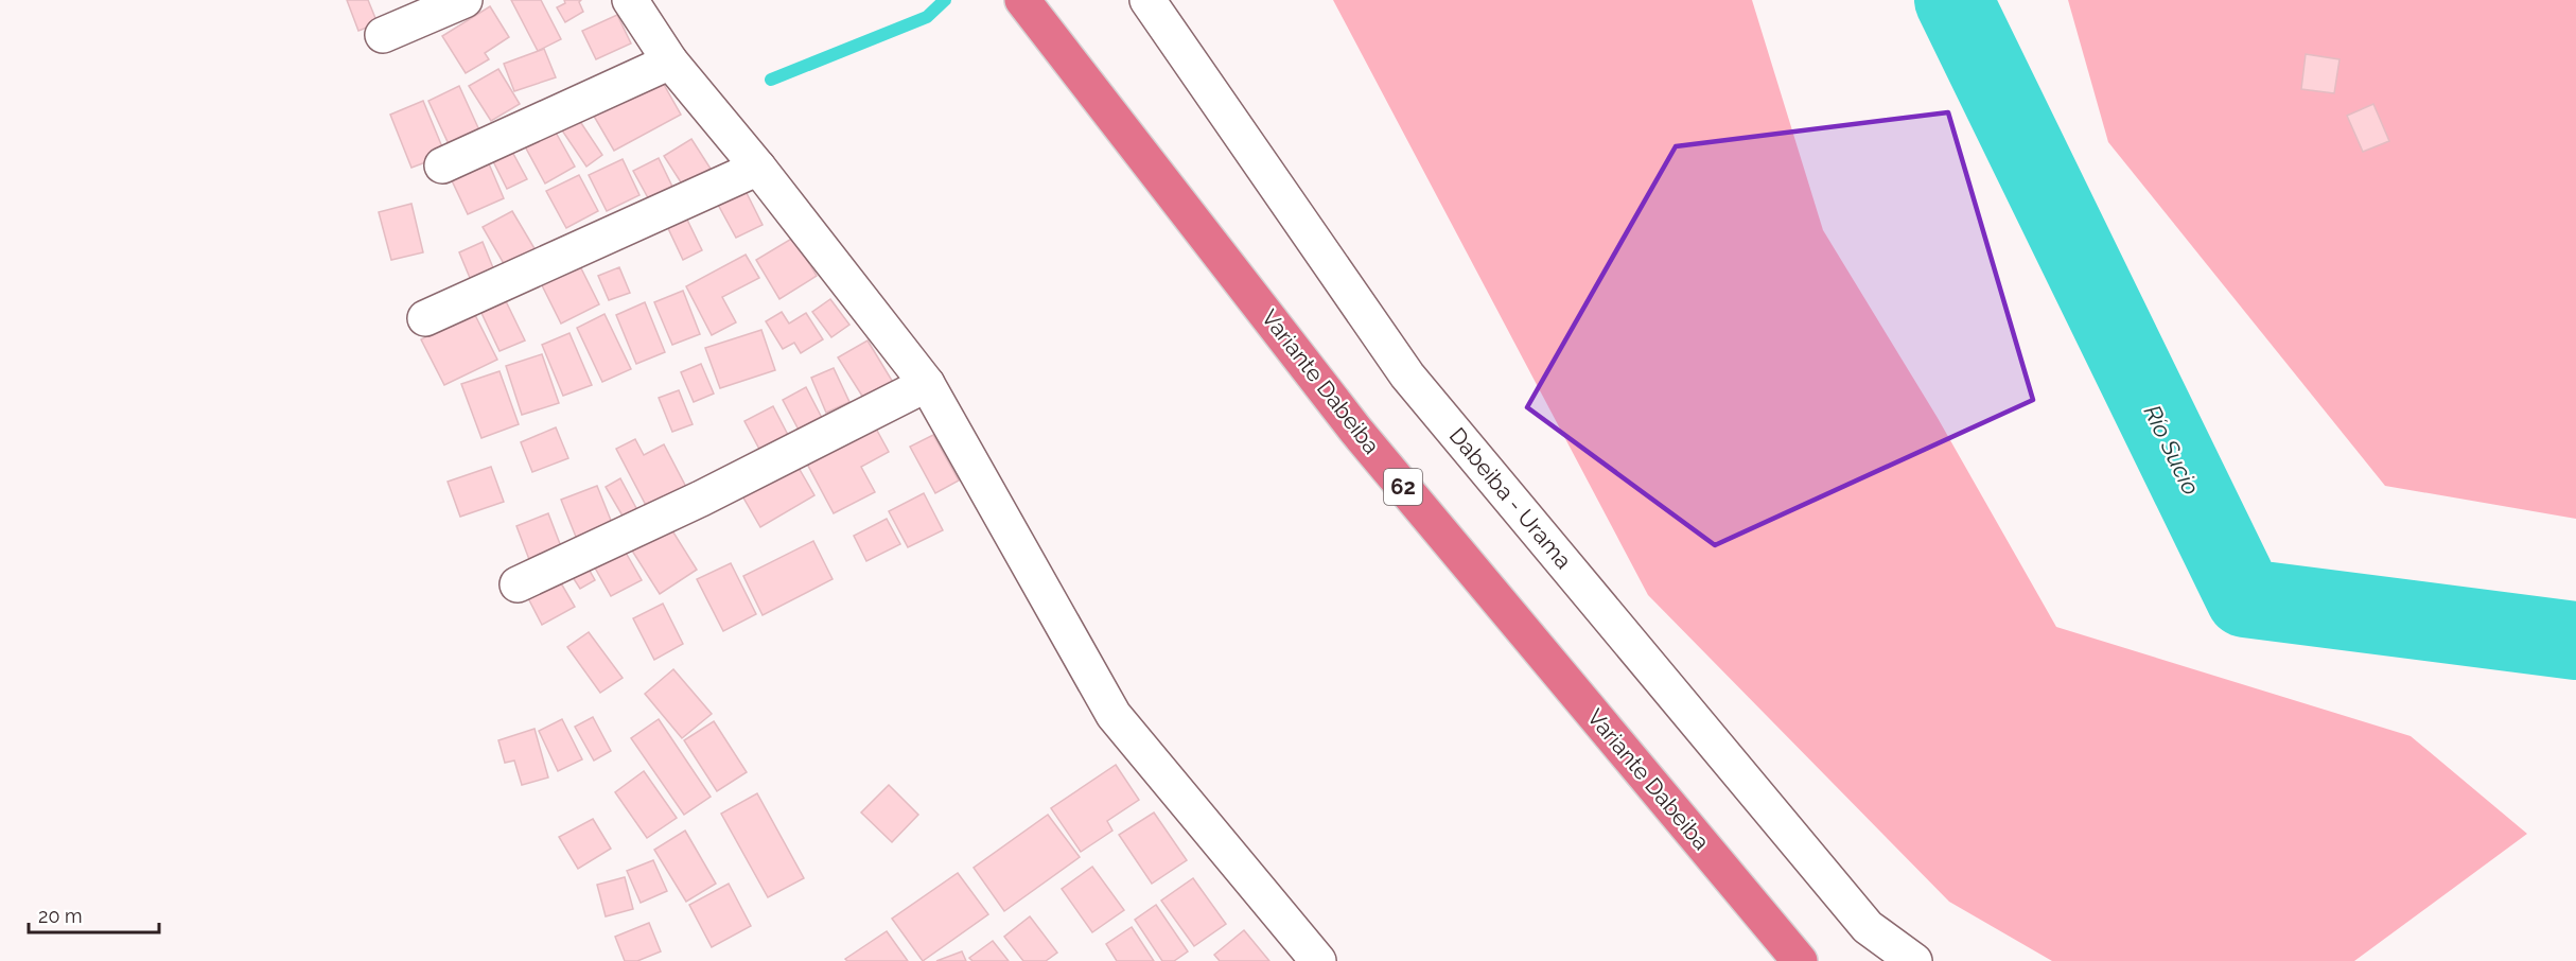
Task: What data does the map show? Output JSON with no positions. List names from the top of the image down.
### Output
{
  "streets": {
    "highway": ["Variante Dabeiba", "62"],
    "street": ["Dabeiba - Urama"]
  },
  "water": ["Río Sucio"],
  "scale_bar": "20 m"
}
